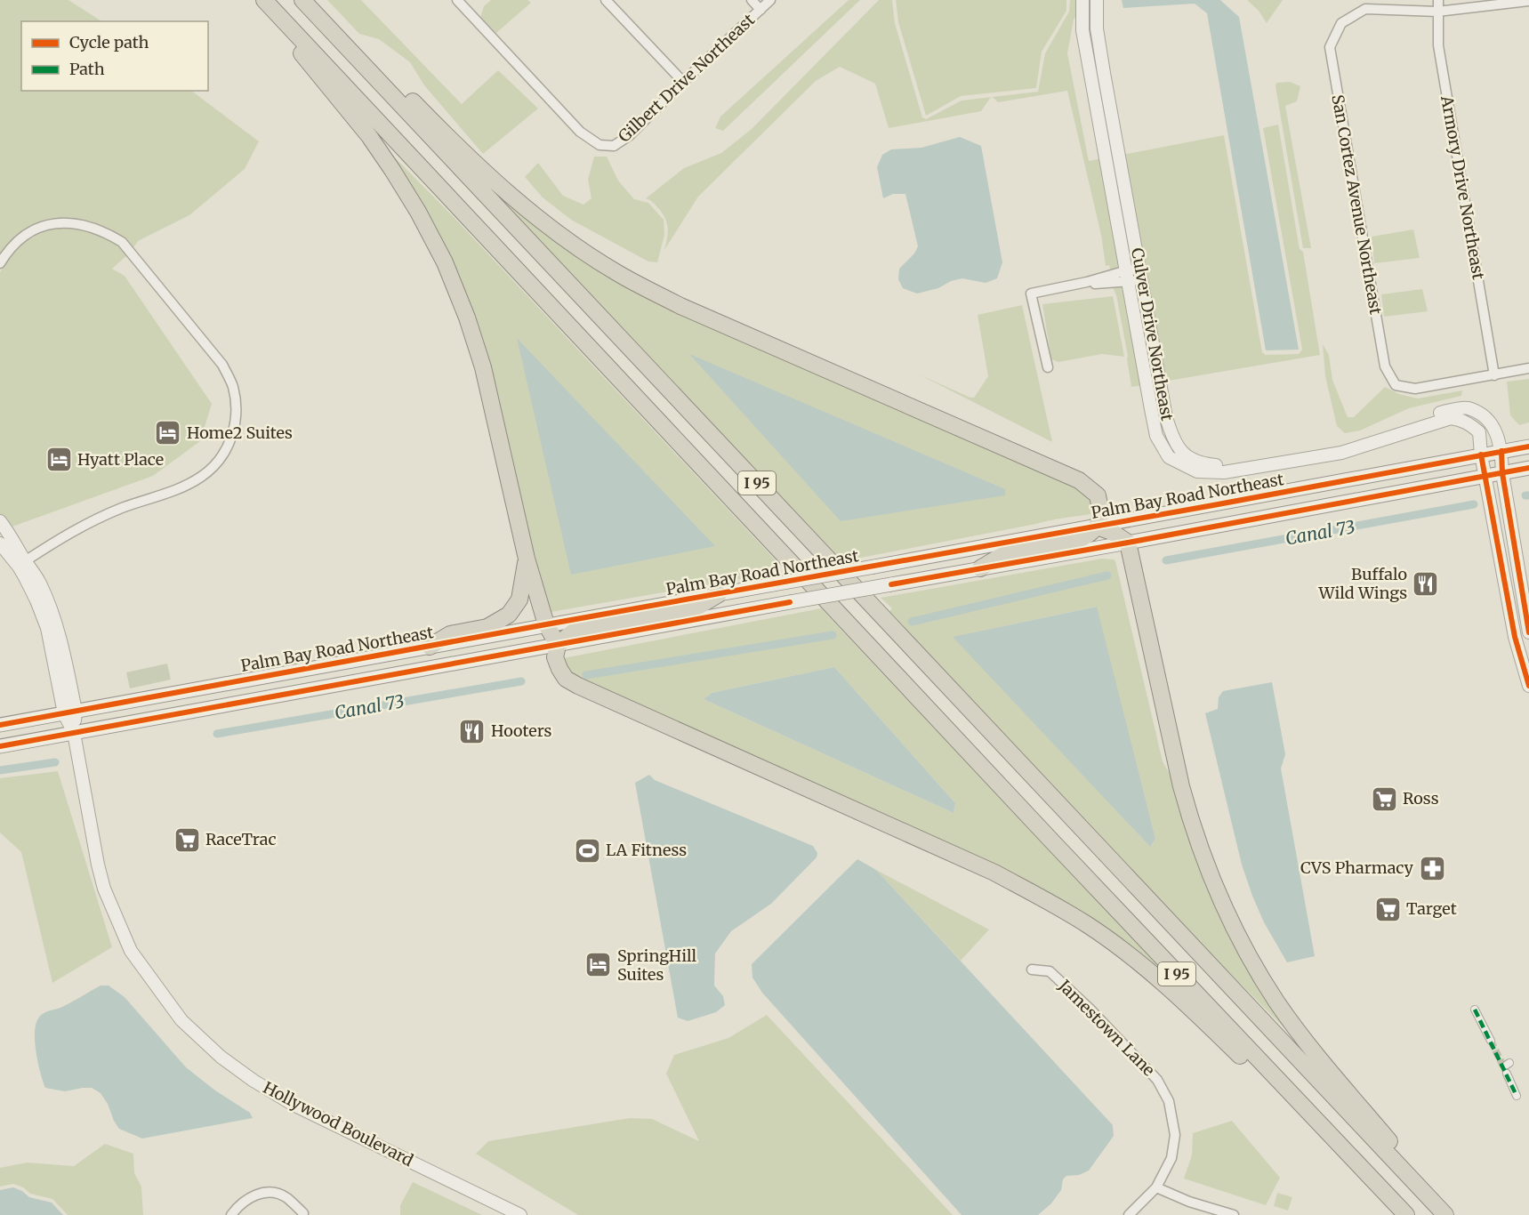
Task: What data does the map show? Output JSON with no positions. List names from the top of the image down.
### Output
{
  "streets": {
    "highway": ["I 95"],
    "main road": ["Palm Bay Road Northeast"],
    "street": [
      "Gilbert Drive Northeast",
      "Armory Drive Northeast",
      "San Cortez Avenue Northeast",
      "Culver Drive Northeast",
      "Jamestown Lane",
      "Hollywood Boulevard"
    ]
  },
  "crossings": [
    ["Armory Drive Northeast", "San Cortez Avenue Northeast"],
    ["Culver Drive Northeast", "Palm Bay Road Northeast"],
    ["Palm Bay Road Northeast", "Hollywood Boulevard"]
  ],
  "water": ["Canal 73"],
  "places": {
    "hotel": ["Home2 Suites", "Hyatt Place", "SpringHill Suites"],
    "restaurant": ["Buffalo Wild Wings", "Hooters"],
    "supermarket": ["Ross", "RaceTrac", "Target"],
    "sports": ["LA Fitness"],
    "pharmacy": ["CVS Pharmacy"]
  },
  "legend": ["Cycle path", "Path"]
}
